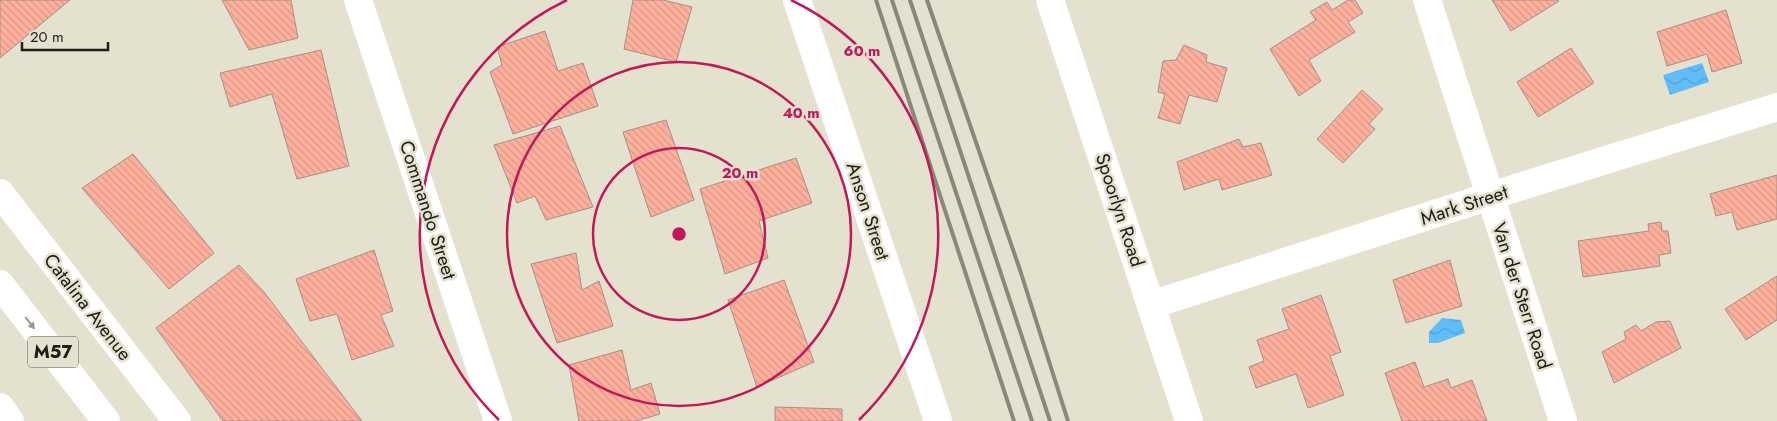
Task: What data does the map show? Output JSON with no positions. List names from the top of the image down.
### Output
{
  "streets": {
    "street": [
      "Mark Street",
      "Commando Street",
      "Spoorlyn Road",
      "Anson Street",
      "Van der Sterr Road",
      "Catalina Avenue",
      "M57"
    ]
  },
  "crossings": [
    ["Mark Street", "Spoorlyn Road"],
    ["Mark Street", "Van der Sterr Road"]
  ],
  "scale_bar": "20 m",
  "rings": ["60 m", "40 m", "20 m"]
}
